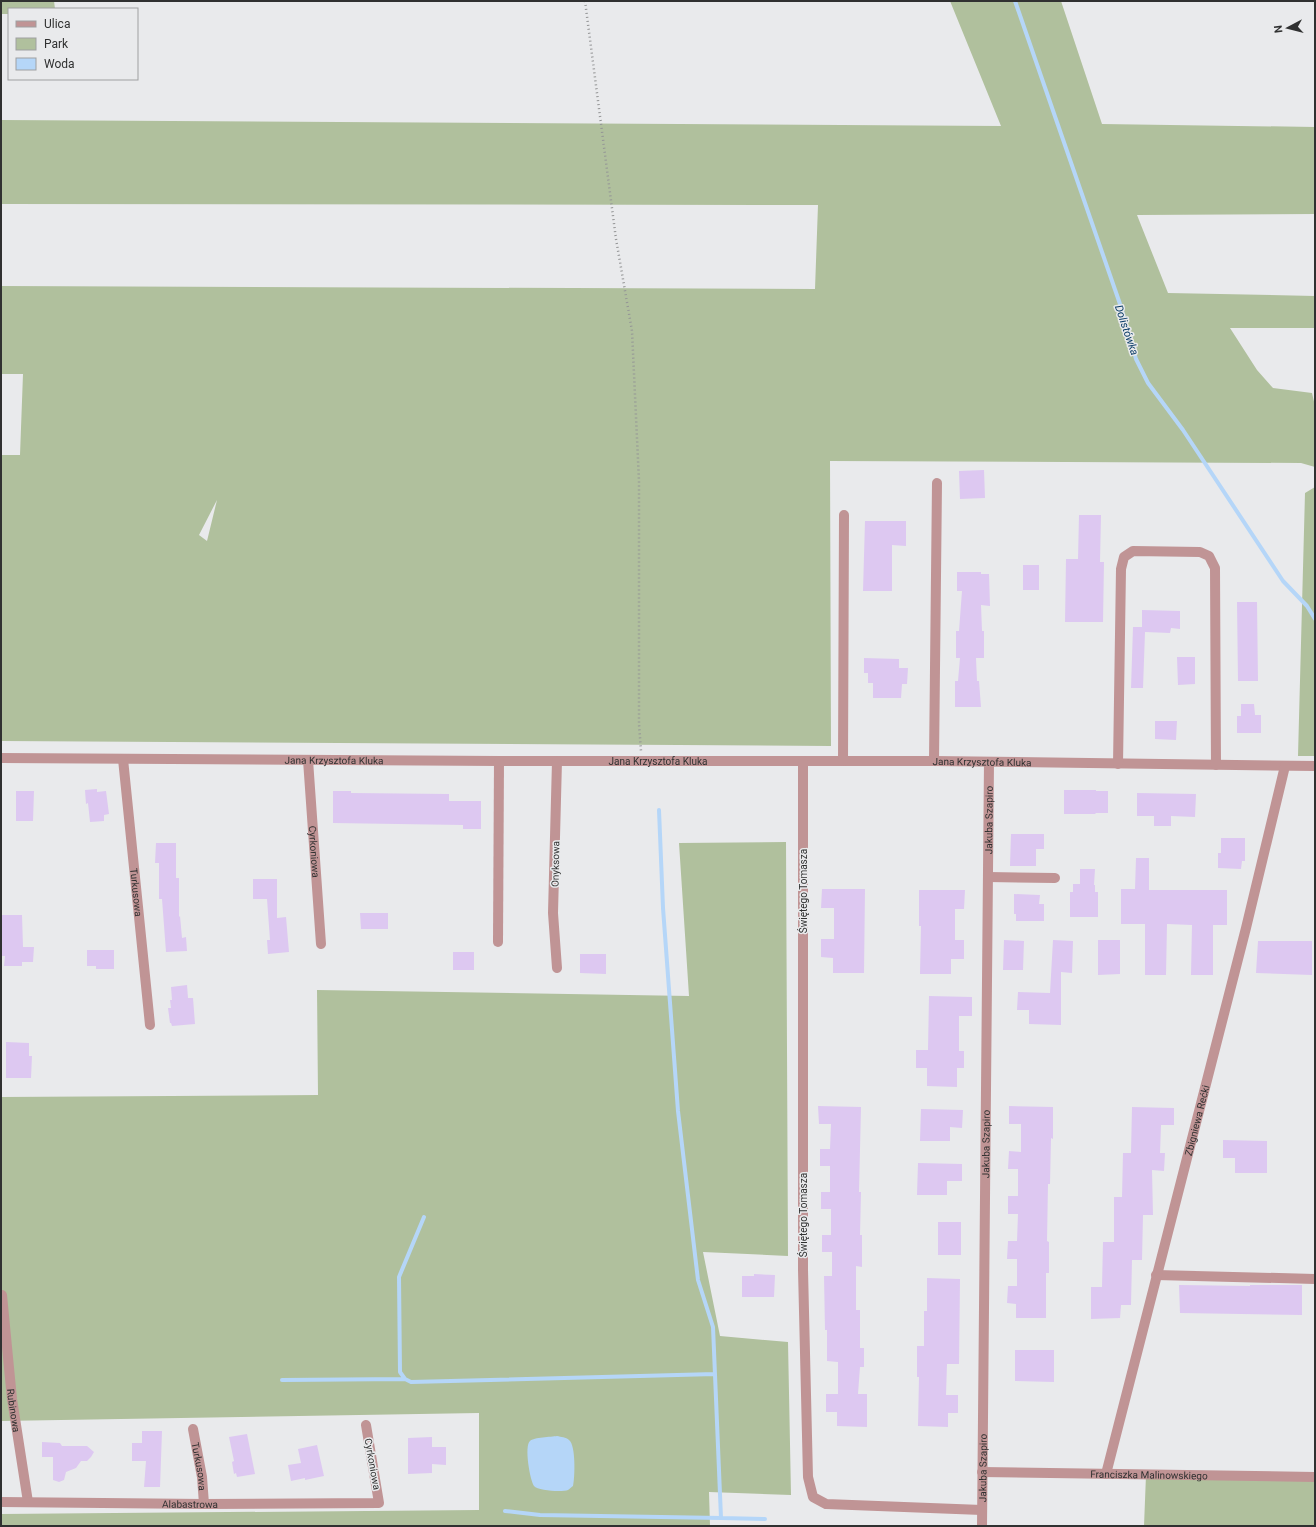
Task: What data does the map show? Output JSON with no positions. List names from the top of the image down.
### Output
{
  "streets": {
    "street": [
      "Jana Krzysztofa Kluka",
      "Jakuba Szapiro",
      "Cyrkoniowa",
      "Onyksowa",
      "Świętego Tomasza",
      "Turkusowa",
      "Zbigniewa Rećki",
      "Rubinowa",
      "Franciszka Malinowskiego",
      "Alabastrowa"
    ]
  },
  "crossings": [
    ["Jana Krzysztofa Kluka", "Jakuba Szapiro"],
    ["Jana Krzysztofa Kluka", "Cyrkoniowa"],
    ["Jana Krzysztofa Kluka", "Onyksowa"],
    ["Jana Krzysztofa Kluka", "Świętego Tomasza"],
    ["Jana Krzysztofa Kluka", "Turkusowa"],
    ["Jana Krzysztofa Kluka", "Zbigniewa Rećki"],
    ["Jakuba Szapiro", "Świętego Tomasza"],
    ["Jakuba Szapiro", "Franciszka Malinowskiego"],
    ["Cyrkoniowa", "Alabastrowa"],
    ["Turkusowa", "Alabastrowa"],
    ["Zbigniewa Rećki", "Franciszka Malinowskiego"],
    ["Rubinowa", "Alabastrowa"]
  ],
  "water": ["Dolistówka"],
  "legend": ["Ulica", "Park", "Woda"],
  "north": "left"
}
